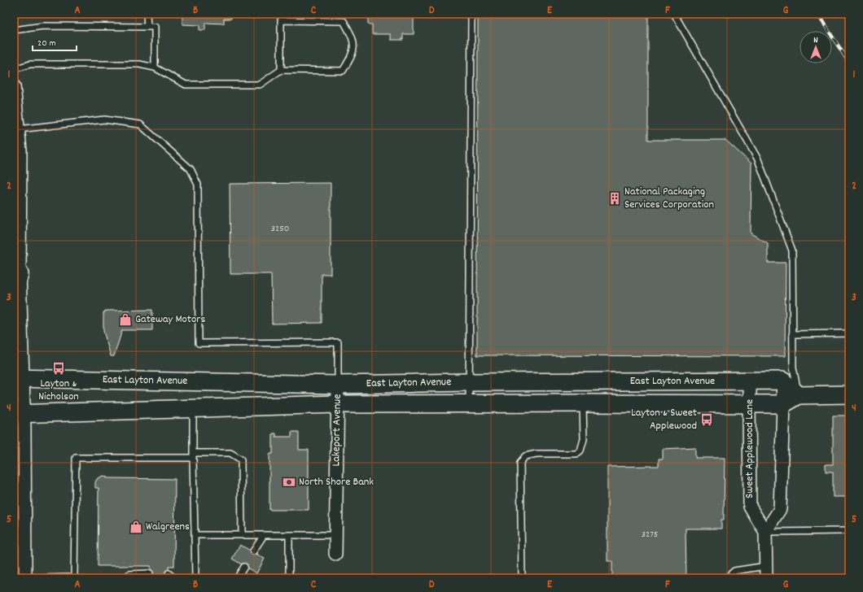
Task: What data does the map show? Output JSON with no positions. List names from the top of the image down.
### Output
{
  "streets": {
    "main road": ["East Layton Avenue"],
    "street": ["Lakeport Avenue", "Sweet Applewood Lane"]
  },
  "crossings": [
    ["East Layton Avenue", "Lakeport Avenue"],
    ["East Layton Avenue", "Sweet Applewood Lane"]
  ],
  "places": {
    "building": ["National Packaging Services Corporation"],
    "shop": ["Gateway Motors", "Walgreens"],
    "bus stop": ["Layton & Nicholson", "Layton & Sweet Applewood"],
    "bank": ["North Shore Bank"]
  },
  "house_numbers": ["3250", "3275"],
  "scale_bar": "20 m",
  "north": "top",
  "grid": {
    "columns": [
      "A",
      "B",
      "C",
      "D",
      "E",
      "F",
      "G"
    ],
    "rows": [
      "1",
      "2",
      "3",
      "4",
      "5"
    ]
  }
}
